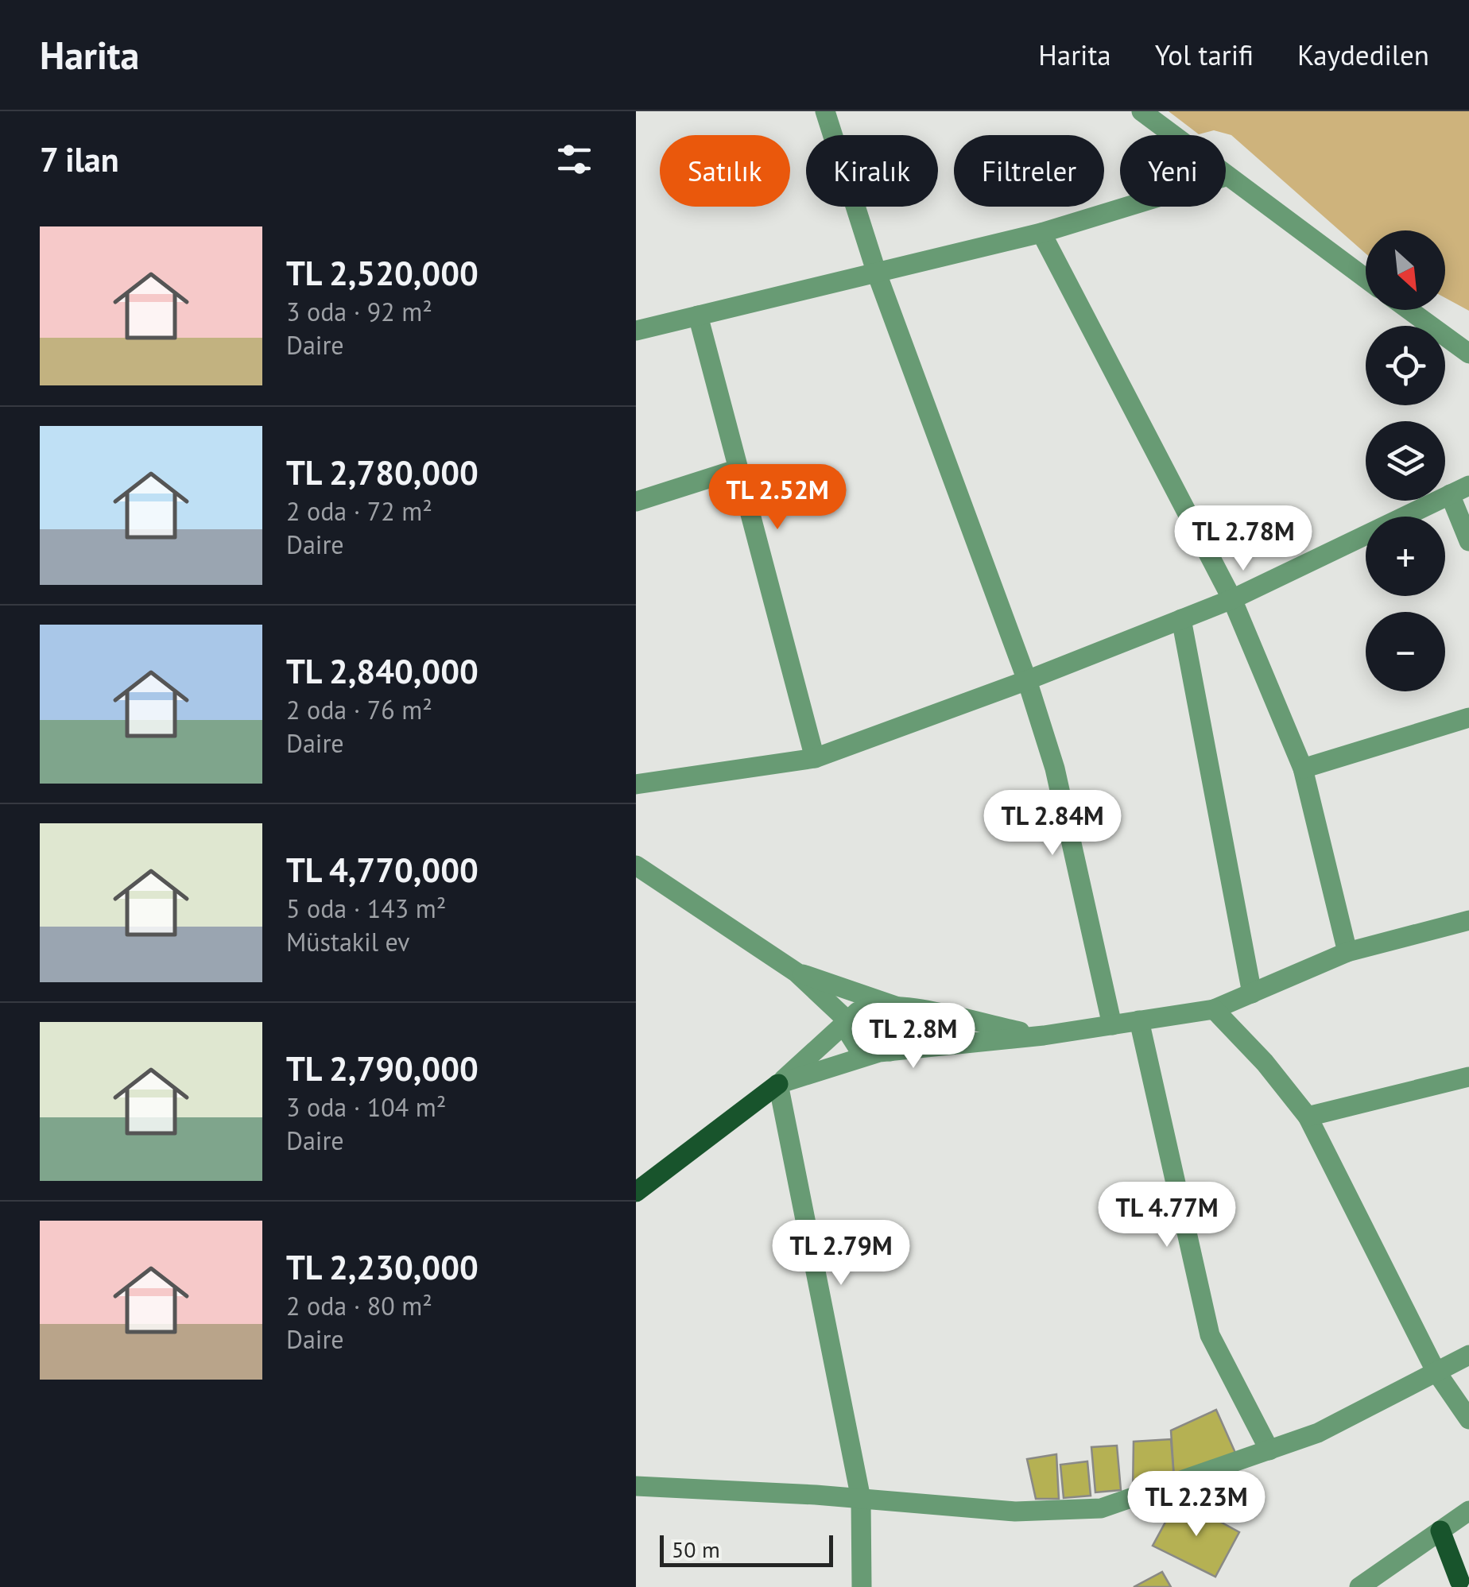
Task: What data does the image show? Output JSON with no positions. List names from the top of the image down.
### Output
{
  "scale_bar": "50 m",
  "north": "bottom right",
  "page": {
    "header": "Harita",
    "nav": ["Harita", "Yol tarifi", "Kaydedilen"],
    "heading": "7 ilan",
    "chip": [
      "Satılık",
      "Kiralık",
      "Filtreler",
      "Yeni"
    ],
    "list": [
      {
        "name": "TL 2,520,000",
        "note": "3 oda · 92 m² · Daire"
      },
      {
        "name": "TL 2,780,000",
        "note": "2 oda · 72 m² · Daire"
      },
      {
        "name": "TL 2,840,000",
        "note": "2 oda · 76 m² · Daire"
      },
      {
        "name": "TL 4,770,000",
        "note": "5 oda · 143 m² · Müstakil ev"
      },
      {
        "name": "TL 2,790,000",
        "note": "3 oda · 104 m² · Daire"
      },
      {
        "name": "TL 2,230,000",
        "note": "2 oda · 80 m² · Daire"
      }
    ],
    "map_buttons": ["+", "−"],
    "price": [
      "TL 2.52M",
      "TL 2.78M",
      "TL 2.84M",
      "TL 2.8M",
      "TL 4.77M",
      "TL 2.79M",
      "TL 2.23M"
    ],
    "scale": "50 m"
  }
}
